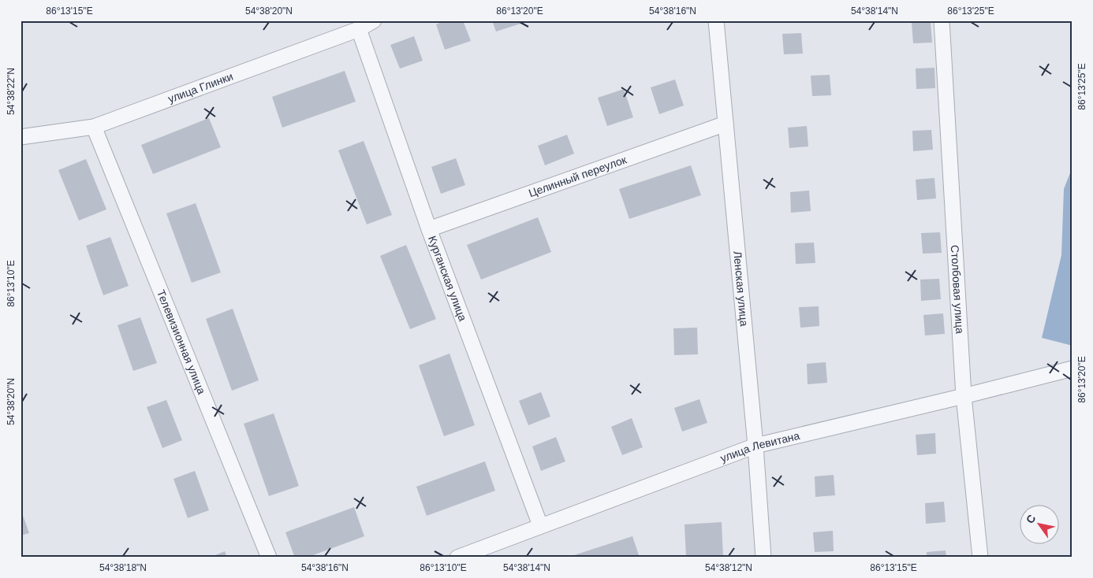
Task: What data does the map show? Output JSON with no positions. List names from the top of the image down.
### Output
{
  "streets": {
    "street": [
      "улица Глинки",
      "Целинный переулок",
      "Курганская улица",
      "Ленская улица",
      "Столбовая улица",
      "Телевизионная улица",
      "улица Левитана"
    ]
  },
  "crossings": [
    ["улица Глинки", "Курганская улица"],
    ["улица Глинки", "Телевизионная улица"],
    ["Целинный переулок", "Курганская улица"],
    ["Целинный переулок", "Ленская улица"],
    ["Курганская улица", "улица Левитана"],
    ["Ленская улица", "улица Левитана"],
    ["Столбовая улица", "улица Левитана"]
  ],
  "north": "top left",
  "coordinates": [
    "86°13'15\"E",
    "54°38'20\"N",
    "86°13'20\"E",
    "54°38'16\"N",
    "54°38'14\"N",
    "86°13'25\"E",
    "54°38'22\"N",
    "86°13'10\"E",
    "54°38'18\"N",
    "54°38'12\"N"
  ]
}
